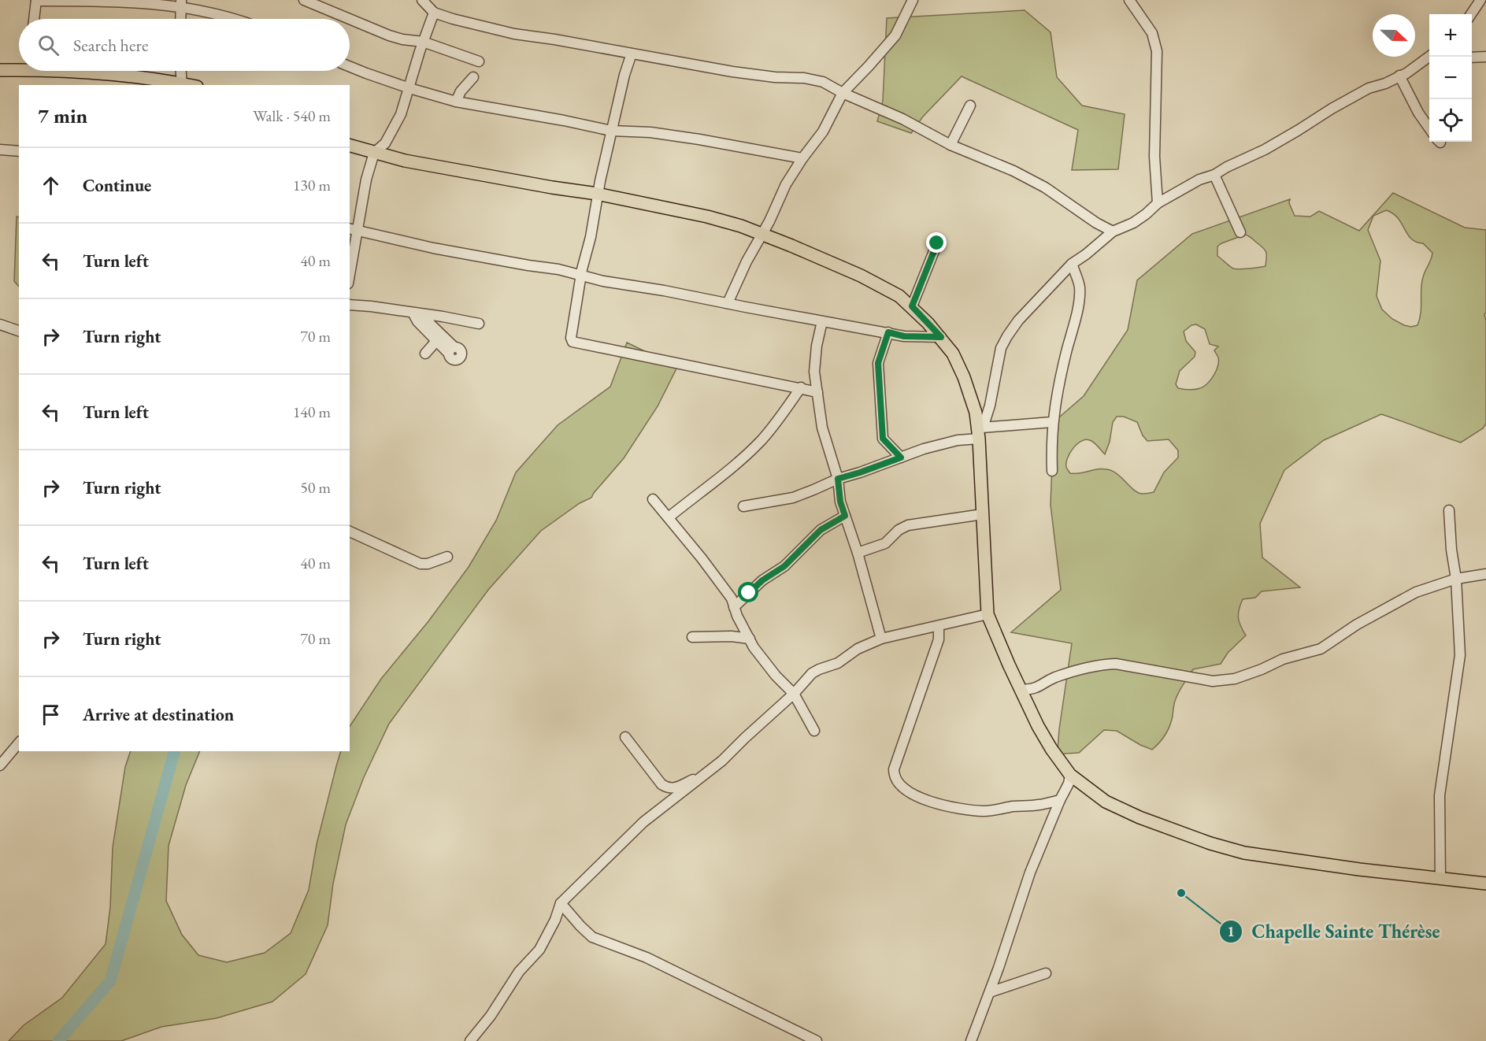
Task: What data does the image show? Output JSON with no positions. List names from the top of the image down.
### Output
{
  "places": ["Chapelle Sainte Thérèse"],
  "north": "right",
  "page": {
    "map_buttons": ["+", "−"],
    "search": "Search here",
    "heading": ["7 min", "Walk · 540 m"],
    "list": [
      ["Continue", "130 m"],
      ["Turn left", "40 m"],
      ["Turn right", "70 m"],
      ["Turn left", "140 m"],
      ["Turn right", "50 m"],
      ["Turn left", "40 m"],
      ["Turn right", "70 m"],
      "Arrive at destination"
    ]
  }
}
